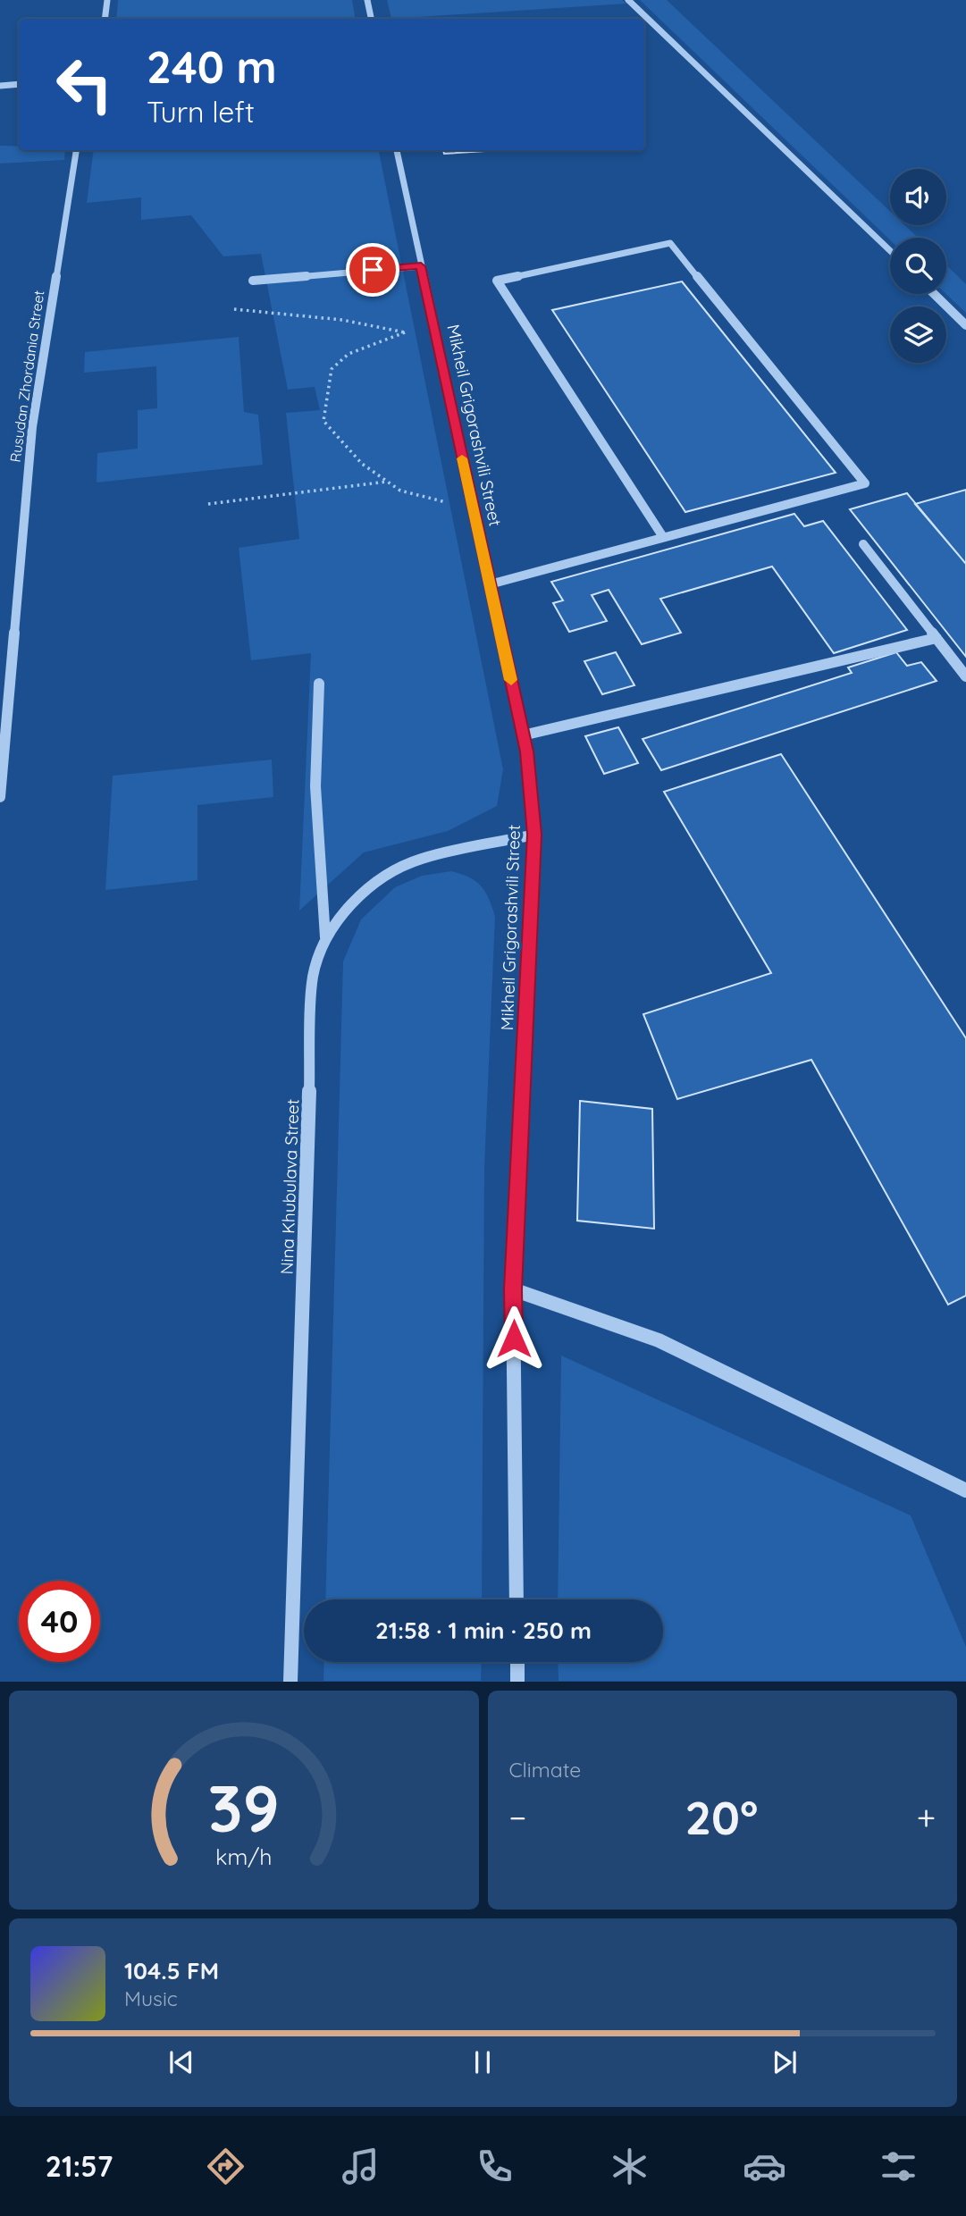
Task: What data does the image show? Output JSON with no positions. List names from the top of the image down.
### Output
{
  "streets": {
    "street": ["Rusudan Zhordania Street", "Mikheil Grigorashvili Street", "Nina Khubulava Street"]
  },
  "crossings": [
    ["Mikheil Grigorashvili Street", "Nina Khubulava Street"]
  ],
  "page": {
    "turn": ["240 m", "Turn left"],
    "limit": "40",
    "trip": "21:58 · 1 min · 250 m",
    "tile": "Climate",
    "heat": ["−", "20°", "+"],
    "song": ["104.5 FM", "Music"],
    "tabs": "21:57",
    "gauge": ["39", "km/h"]
  }
}
